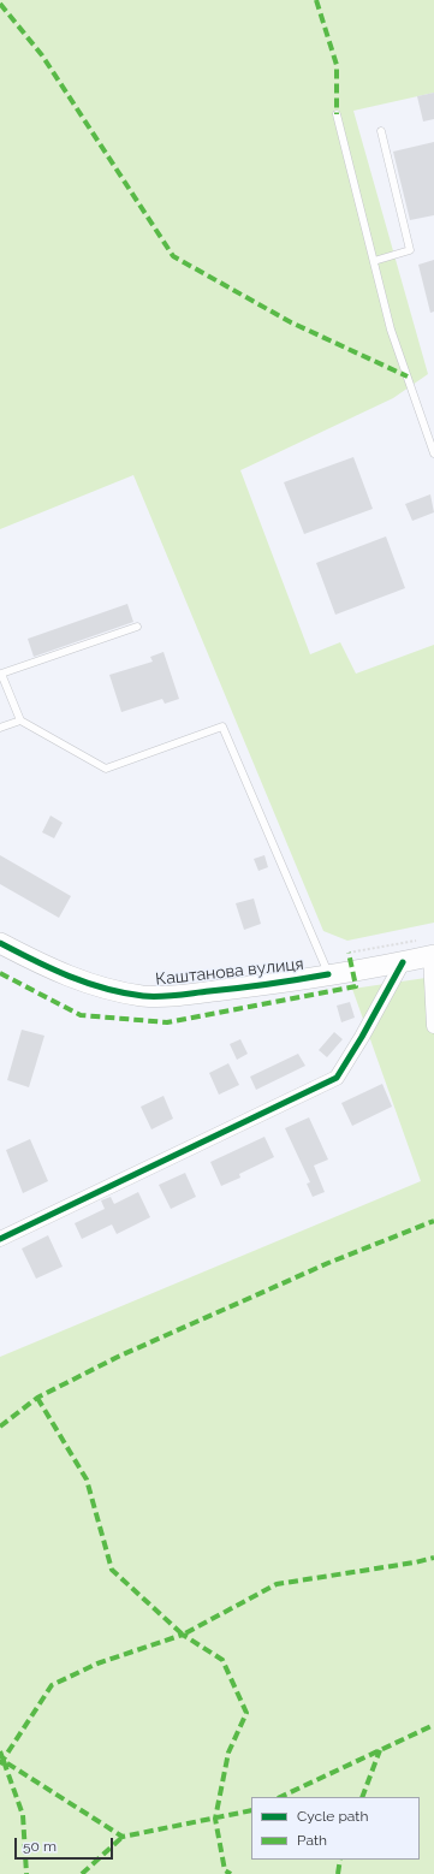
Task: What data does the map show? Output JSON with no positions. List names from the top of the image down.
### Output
{
  "streets": {
    "main road": ["Каштанова вулиця"]
  },
  "legend": ["Cycle path", "Path"],
  "scale_bar": "50 m"
}
